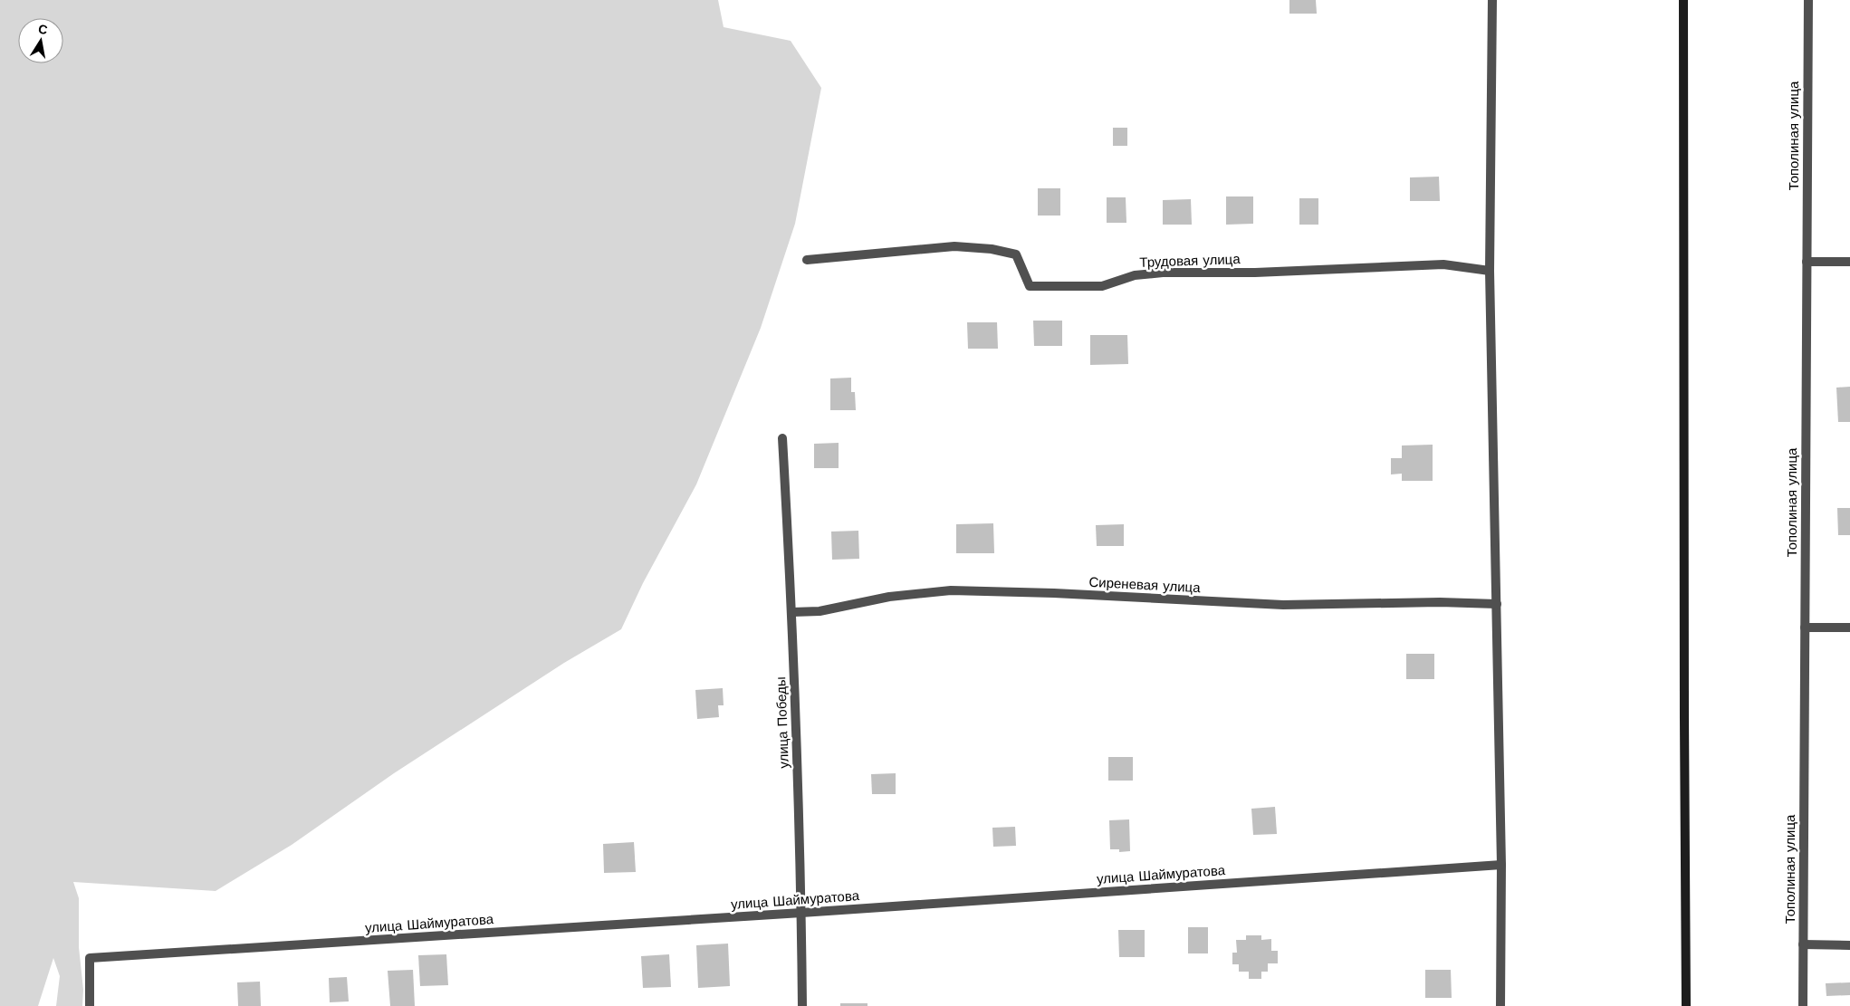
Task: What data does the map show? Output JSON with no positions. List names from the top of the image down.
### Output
{
  "streets": {
    "street": [
      "Тополиная улица",
      "Трудовая улица",
      "Сиреневая улица",
      "улица Победы",
      "улица Шаймуратова"
    ]
  },
  "crossings": [
    ["Сиреневая улица", "улица Победы"],
    ["улица Победы", "улица Шаймуратова"]
  ],
  "north": "top"
}
